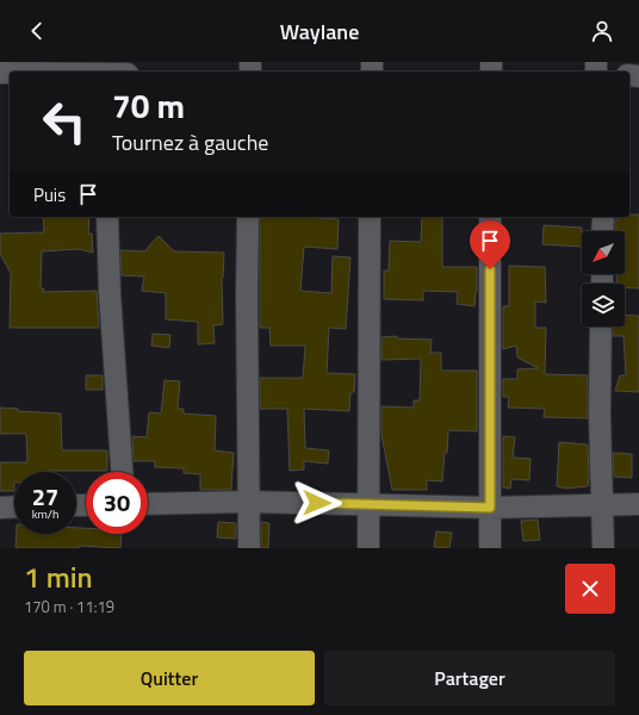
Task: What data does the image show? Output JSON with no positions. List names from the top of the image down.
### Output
{
  "north": "bottom left",
  "page": {
    "header": "Waylane",
    "turn": ["70 m", "Tournez à gauche"],
    "then": "Puis",
    "speed": "27 km/h",
    "limit": "30",
    "heading": ["1 min", "170 m · 11:19"],
    "buttons": ["Quitter", "Partager"]
  }
}
